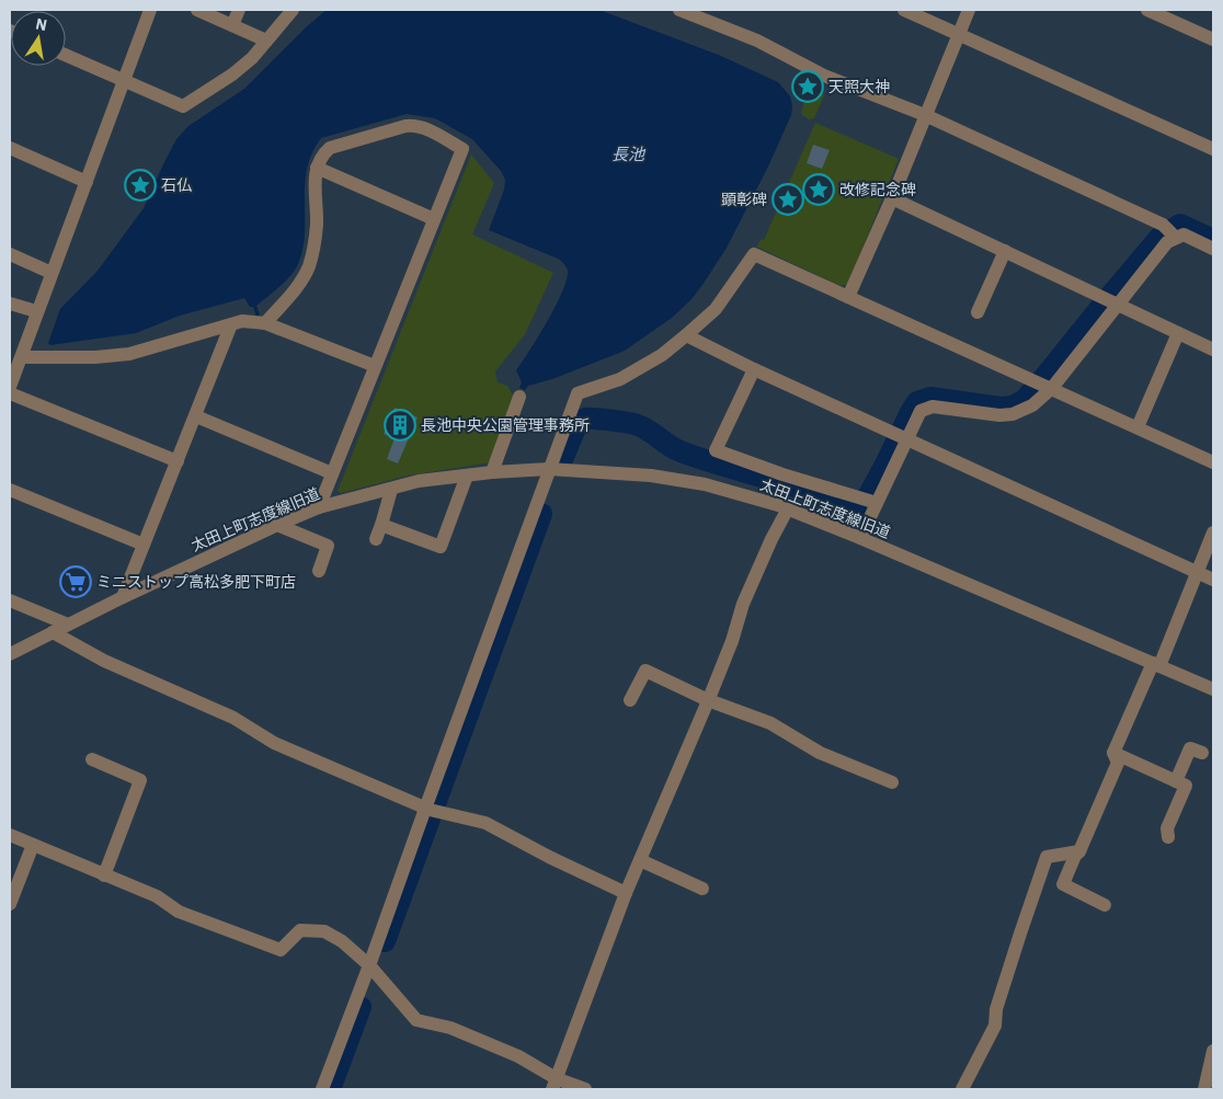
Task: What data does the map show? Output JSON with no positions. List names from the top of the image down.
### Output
{
  "streets": {
    "street": ["太田上町志度線旧道"]
  },
  "water": ["長池"],
  "places": {
    "place": [
      "天照大神",
      "石仏",
      "改修記念碑",
      "顕彰碑"
    ],
    "building": ["長池中央公園管理事務所"],
    "supermarket": ["ミニストップ高松多肥下町店"]
  },
  "north": "top"
}
